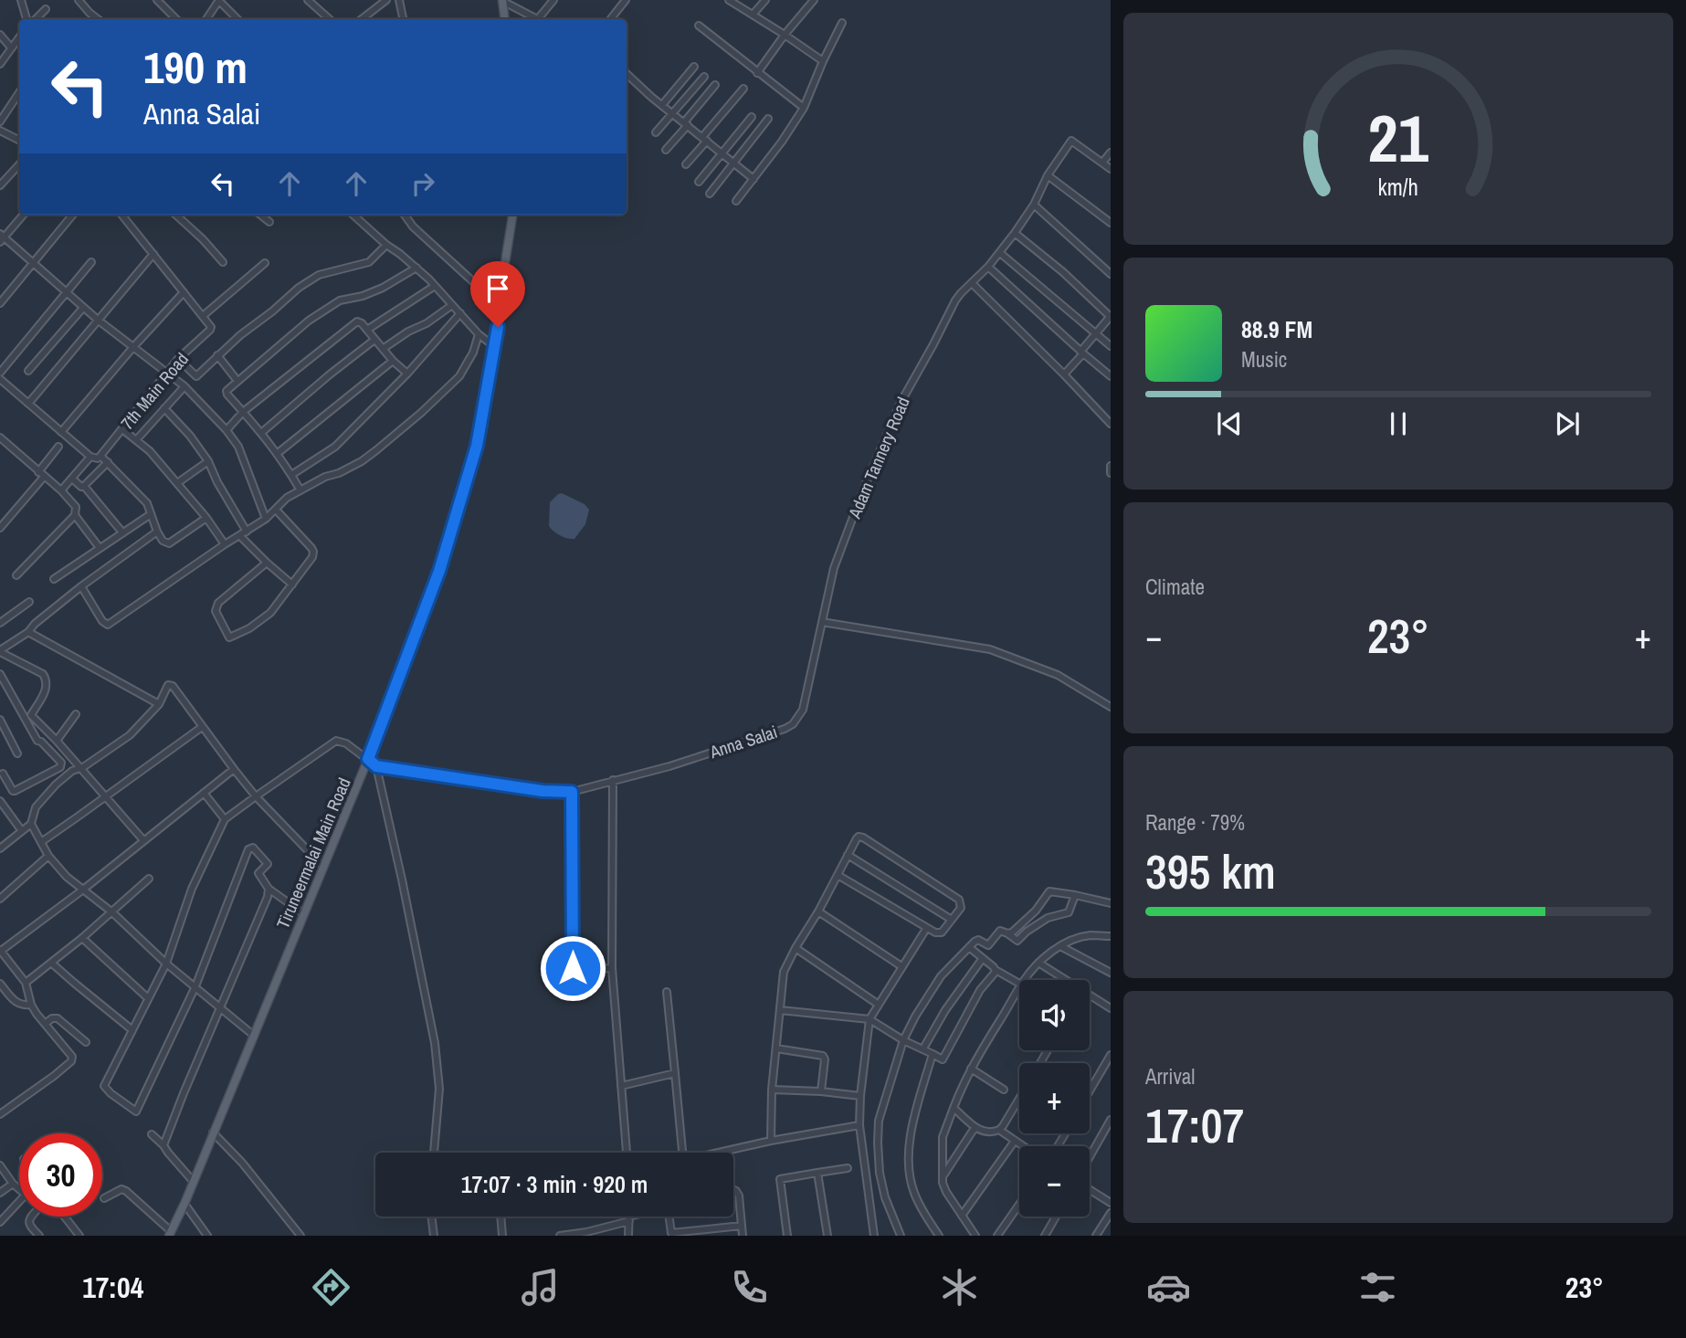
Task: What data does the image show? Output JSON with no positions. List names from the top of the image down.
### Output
{
  "streets": {
    "main road": ["Tiruneermalai Main Road"],
    "street": ["7th Main Road", "Adam Tannery Road", "Anna Salai"]
  },
  "crossings": [
    ["Adam Tannery Road", "Anna Salai"]
  ],
  "page": {
    "turn": ["190 m", "Anna Salai"],
    "song": ["88.9 FM", "Music"],
    "tile": [
      "Climate",
      ["Range · 79%", "395 km"],
      ["Arrival", "17:07"]
    ],
    "heat": ["−", "23°", "+"],
    "map_buttons": ["+", "−"],
    "limit": "30",
    "trip": "17:07 · 3 min · 920 m",
    "tabs": ["17:04", "23°"],
    "gauge": ["21", "km/h"]
  }
}
